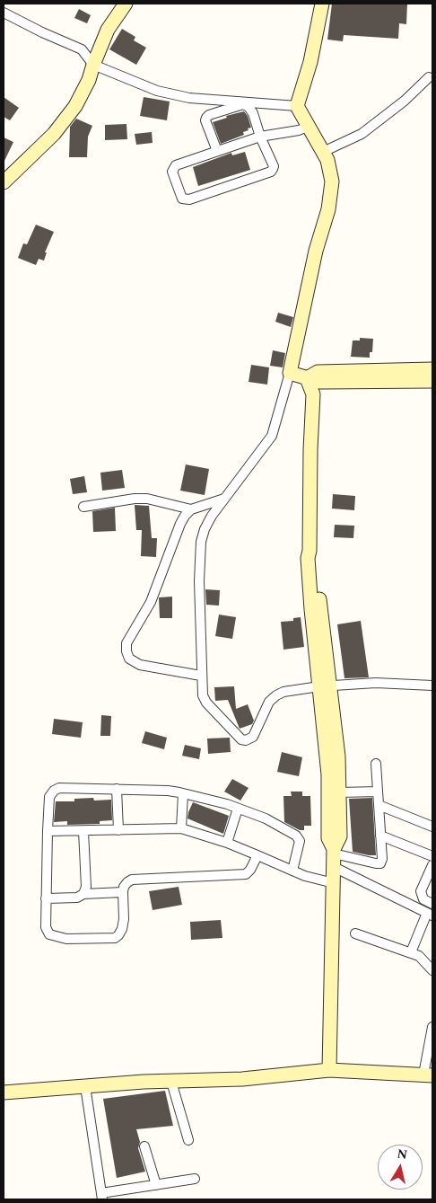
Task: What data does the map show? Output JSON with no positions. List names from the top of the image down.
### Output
{
  "north": "top"
}
